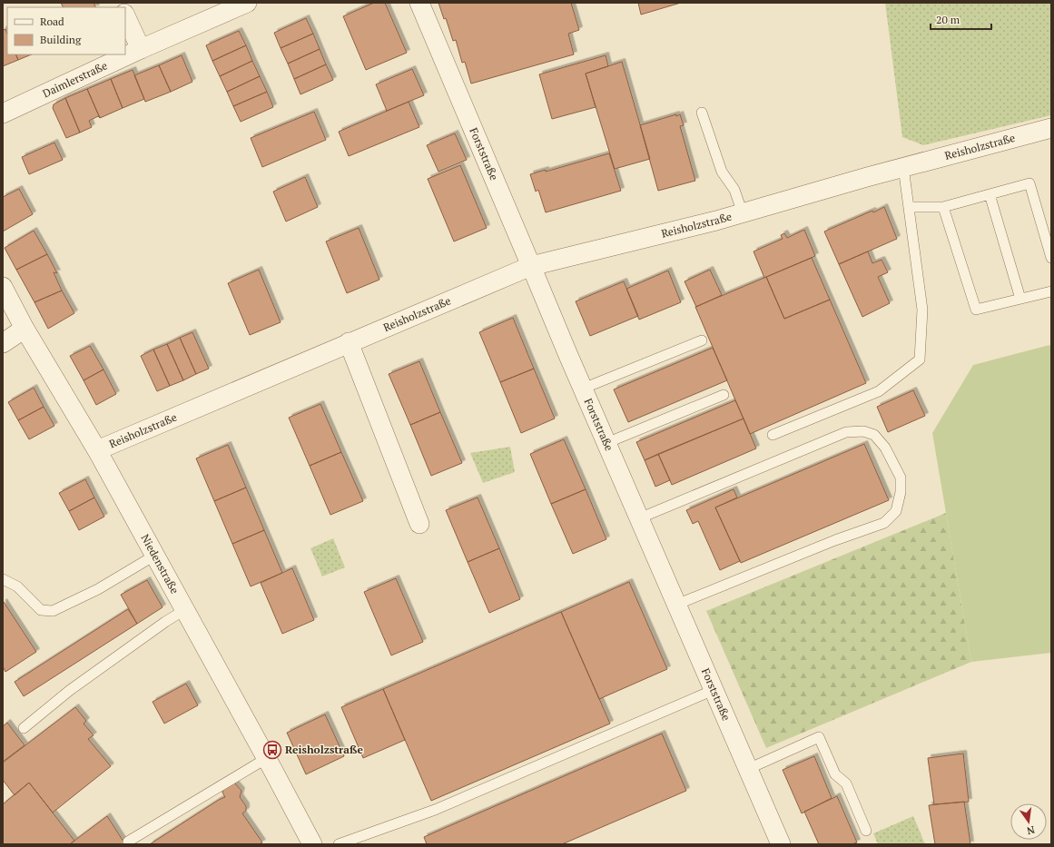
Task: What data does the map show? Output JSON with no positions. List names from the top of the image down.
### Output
{
  "streets": {
    "street": [
      "Daimlerstraße",
      "Reisholzstraße",
      "Forststraße",
      "Niedenstraße"
    ]
  },
  "crossings": [
    ["Reisholzstraße", "Forststraße"],
    ["Reisholzstraße", "Niedenstraße"]
  ],
  "places": {
    "bus stop": ["Reisholzstraße"]
  },
  "legend": ["Road", "Building"],
  "scale_bar": "20 m",
  "north": "bottom"
}
